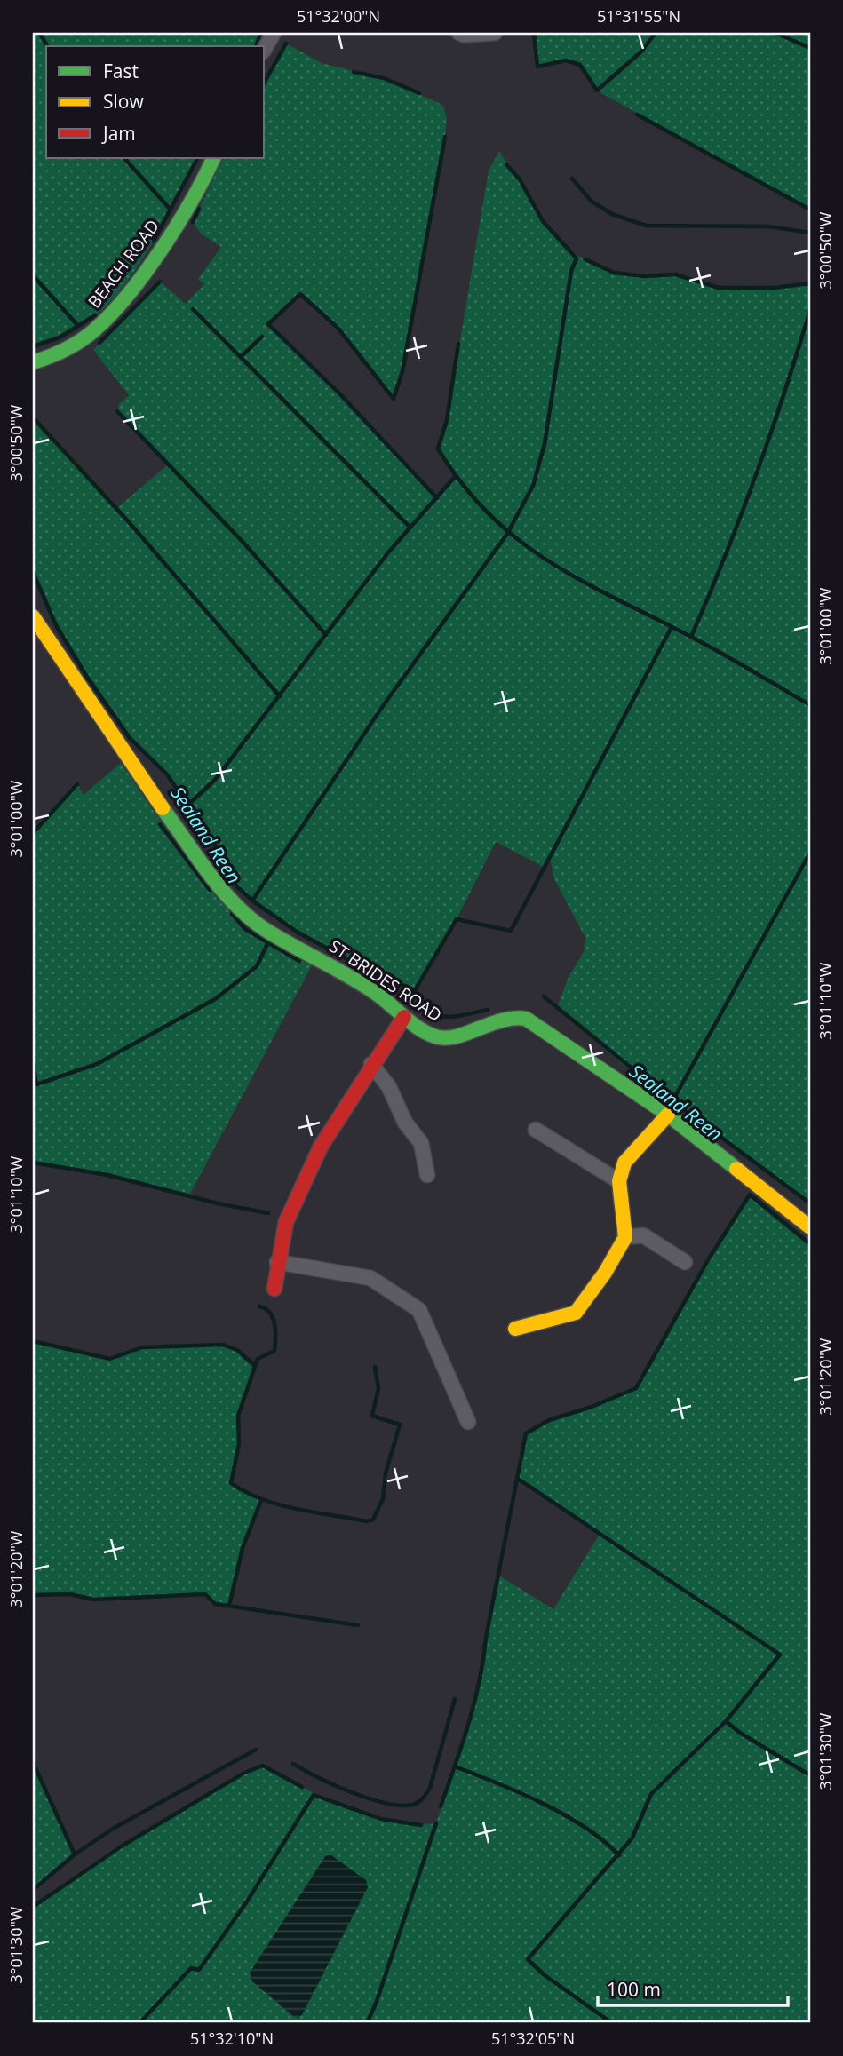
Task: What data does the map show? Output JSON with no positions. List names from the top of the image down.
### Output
{
  "streets": {
    "main road": ["BEACH ROAD", "ST BRIDES ROAD"]
  },
  "water": ["Sealand Reen"],
  "legend": ["Fast", "Slow", "Jam"],
  "scale_bar": "100 m",
  "coordinates": [
    "51°32'00\"N",
    "51°31'55\"N",
    "3°00'50\"W",
    "3°01'00\"W",
    "3°01'10\"W",
    "3°01'20\"W",
    "3°01'30\"W",
    "51°32'10\"N",
    "51°32'05\"N"
  ]
}
